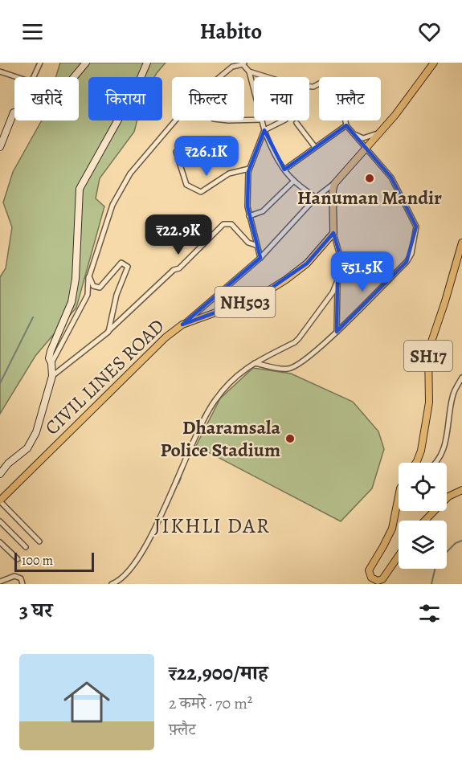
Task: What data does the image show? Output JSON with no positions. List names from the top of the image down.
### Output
{
  "streets": {
    "main road": ["NH503", "SH17", "CIVIL LINES ROAD"]
  },
  "districts": ["JIKHLI DAR"],
  "places": ["Hanuman Mandir", "Dharamsala Police Stadium"],
  "scale_bar": "100 m",
  "page": {
    "header": "Habito",
    "chip": [
      "खरीदें",
      "किराया",
      "फ़िल्टर",
      "नया",
      "फ़्लैट"
    ],
    "price": ["₹26.1K", "₹22.9K", "₹51.5K"],
    "scale": "100 m",
    "heading": "3 घर",
    "list": [
      {
        "name": "₹22,900/माह",
        "note": "2 कमरे · 70 m² · फ़्लैट"
      }
    ]
  }
}
